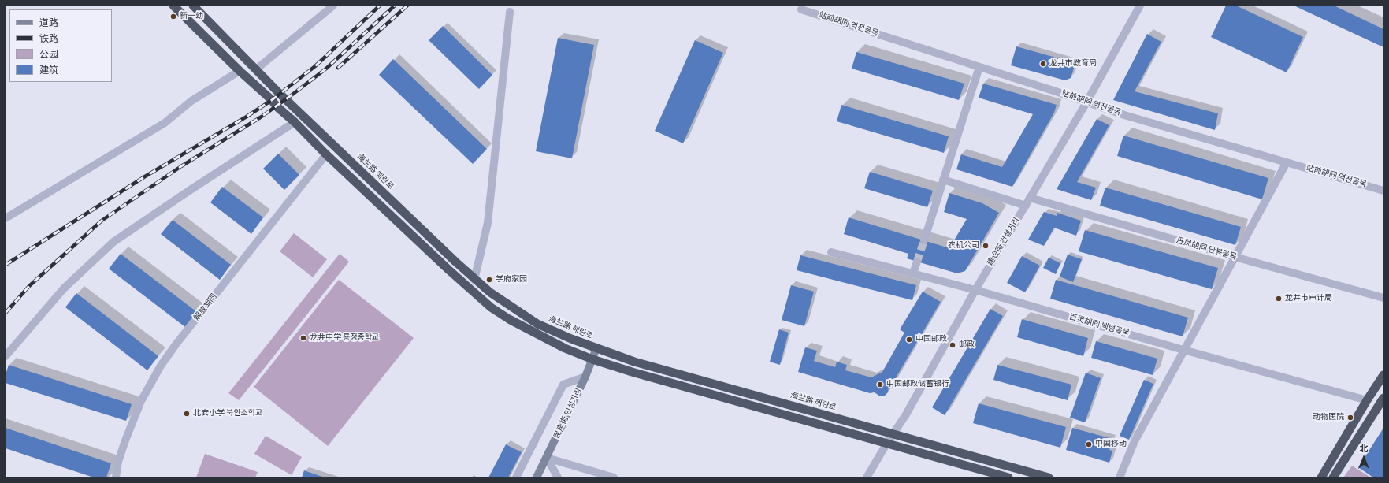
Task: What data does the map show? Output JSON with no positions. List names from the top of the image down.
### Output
{
  "streets": {
    "highway": ["海兰路 해란로"],
    "main road": ["民声街 민성거리"],
    "street": [
      "站前胡同 역전골목",
      "建设街 건설거리",
      "丹凤胡同 단봉골목",
      "解放胡同",
      "百灵胡同 백령골목"
    ]
  },
  "crossings": [
    ["站前胡同 역전골목", "建设街 건설거리"],
    ["海兰路 해란로", "建设街 건설거리"],
    ["海兰路 해란로", "民声街 민성거리"],
    ["建设街 건설거리", "丹凤胡同 단봉골목"],
    ["建设街 건설거리", "百灵胡同 백령골목"]
  ],
  "places": [
    "新一幼",
    "龙井市教育局",
    "农机公司",
    "学府家园",
    "龙井市审计局",
    "龙井中学 룡정중학교",
    "中国邮政",
    "邮政",
    "中国邮政储蓄银行",
    "北安小学 북안소학교",
    "动物医院",
    "中国移动"
  ],
  "legend": [
    "道路",
    "铁路",
    "公园",
    "建筑"
  ],
  "north": "top"
}
